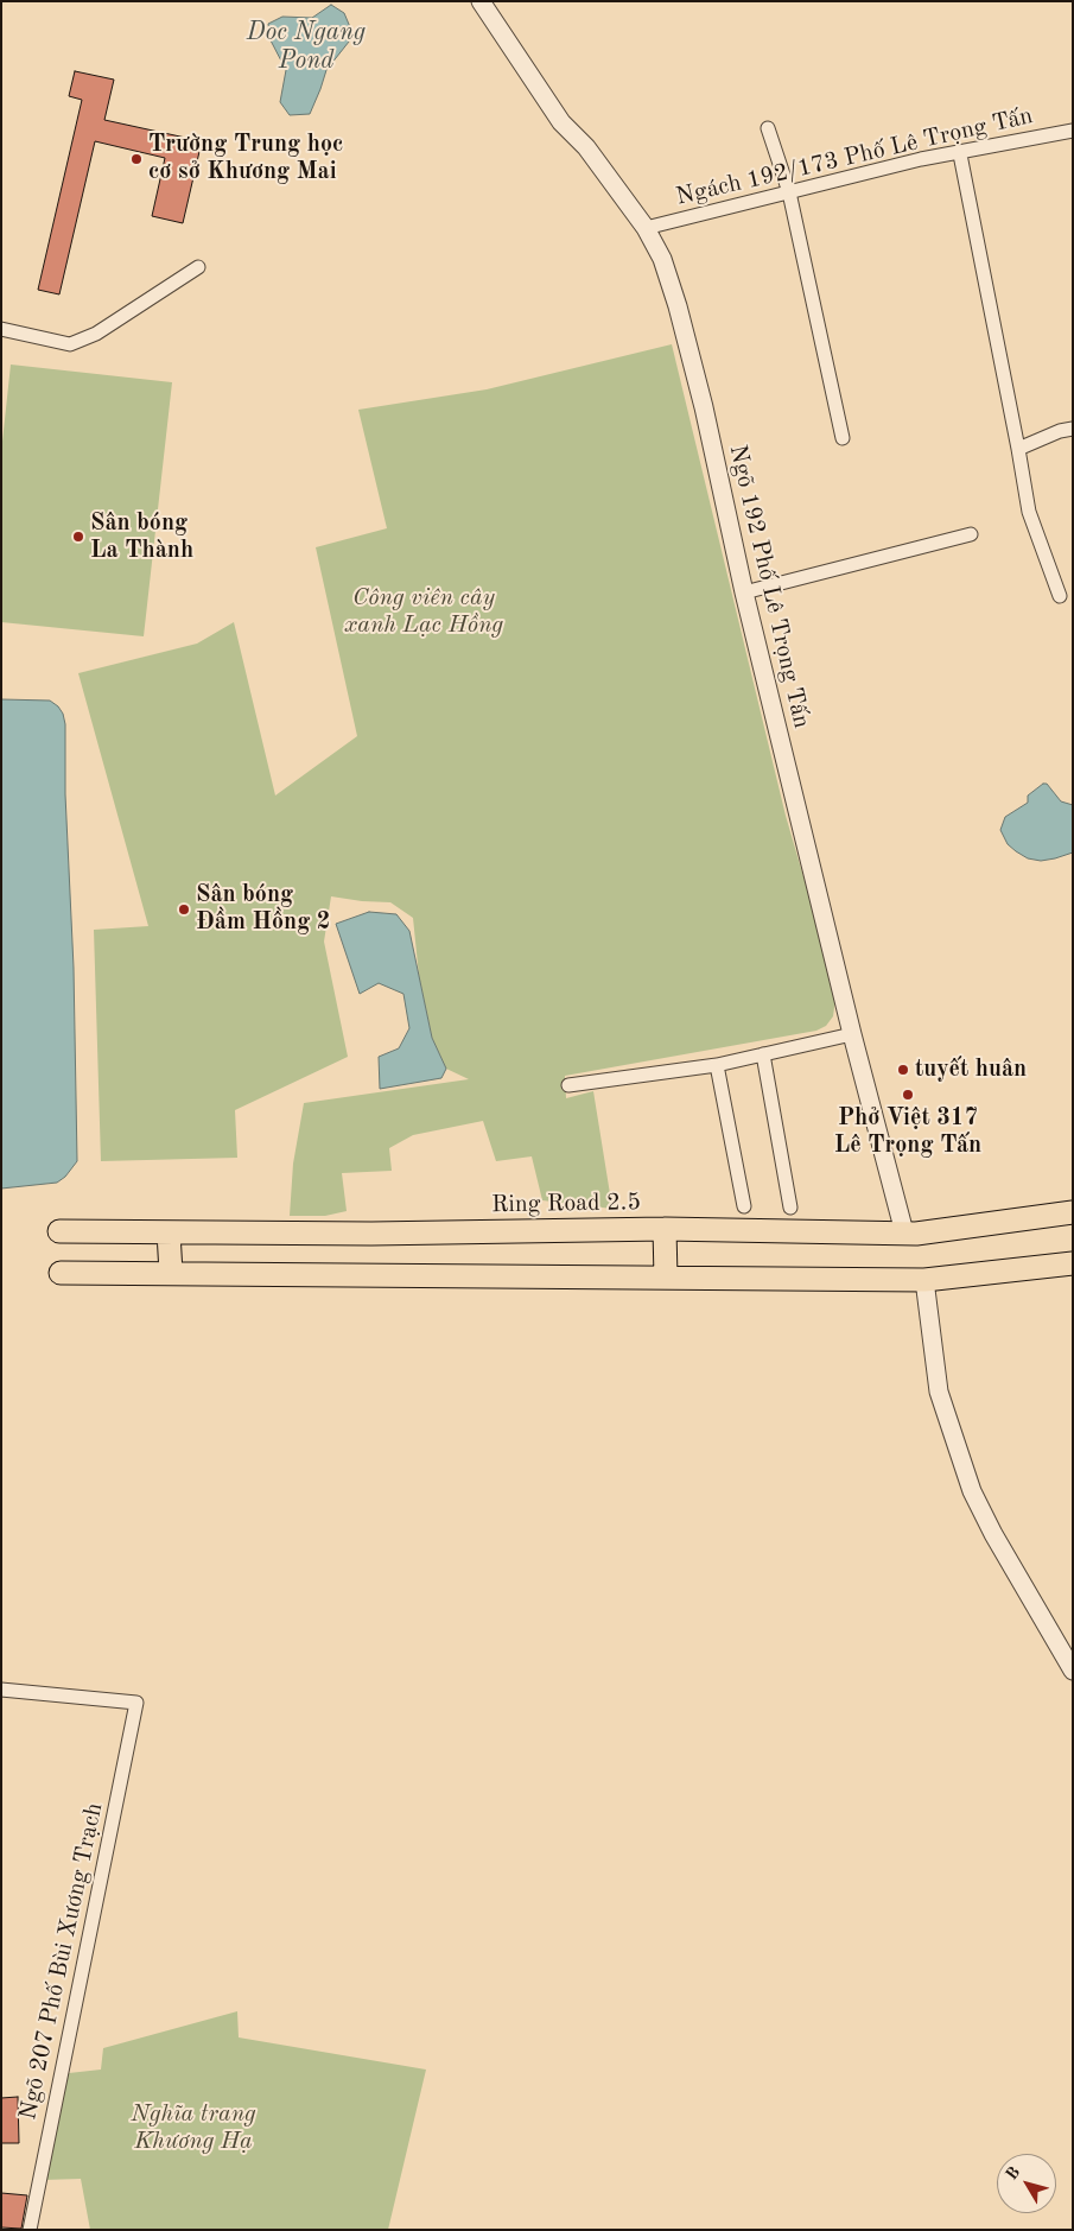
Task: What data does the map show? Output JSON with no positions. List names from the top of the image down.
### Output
{
  "streets": {
    "main road": ["Ring Road 2.5"],
    "street": ["Ngách 192/173 Phố Lê Trọng Tấn", "Ngõ 192 Phố Lê Trọng Tấn", "Ngõ 207 Phố Bùi Xương Trạch"]
  },
  "crossings": [
    ["Ngách 192/173 Phố Lê Trọng Tấn", "Ngõ 192 Phố Lê Trọng Tấn"],
    ["Ngõ 192 Phố Lê Trọng Tấn", "Ring Road 2.5"]
  ],
  "water": ["Doc Ngang Pond"],
  "parks": ["Công viên cây xanh Lạc Hồng", "Nghĩa trang Khương Hạ"],
  "places": [
    "Trường Trung học cơ sở Khương Mai",
    "Sân bóng La Thành",
    "Sân bóng Đầm Hồng 2",
    "tuyết huân",
    "Phở Việt 317 Lê Trọng Tấn"
  ],
  "north": "top left"
}
